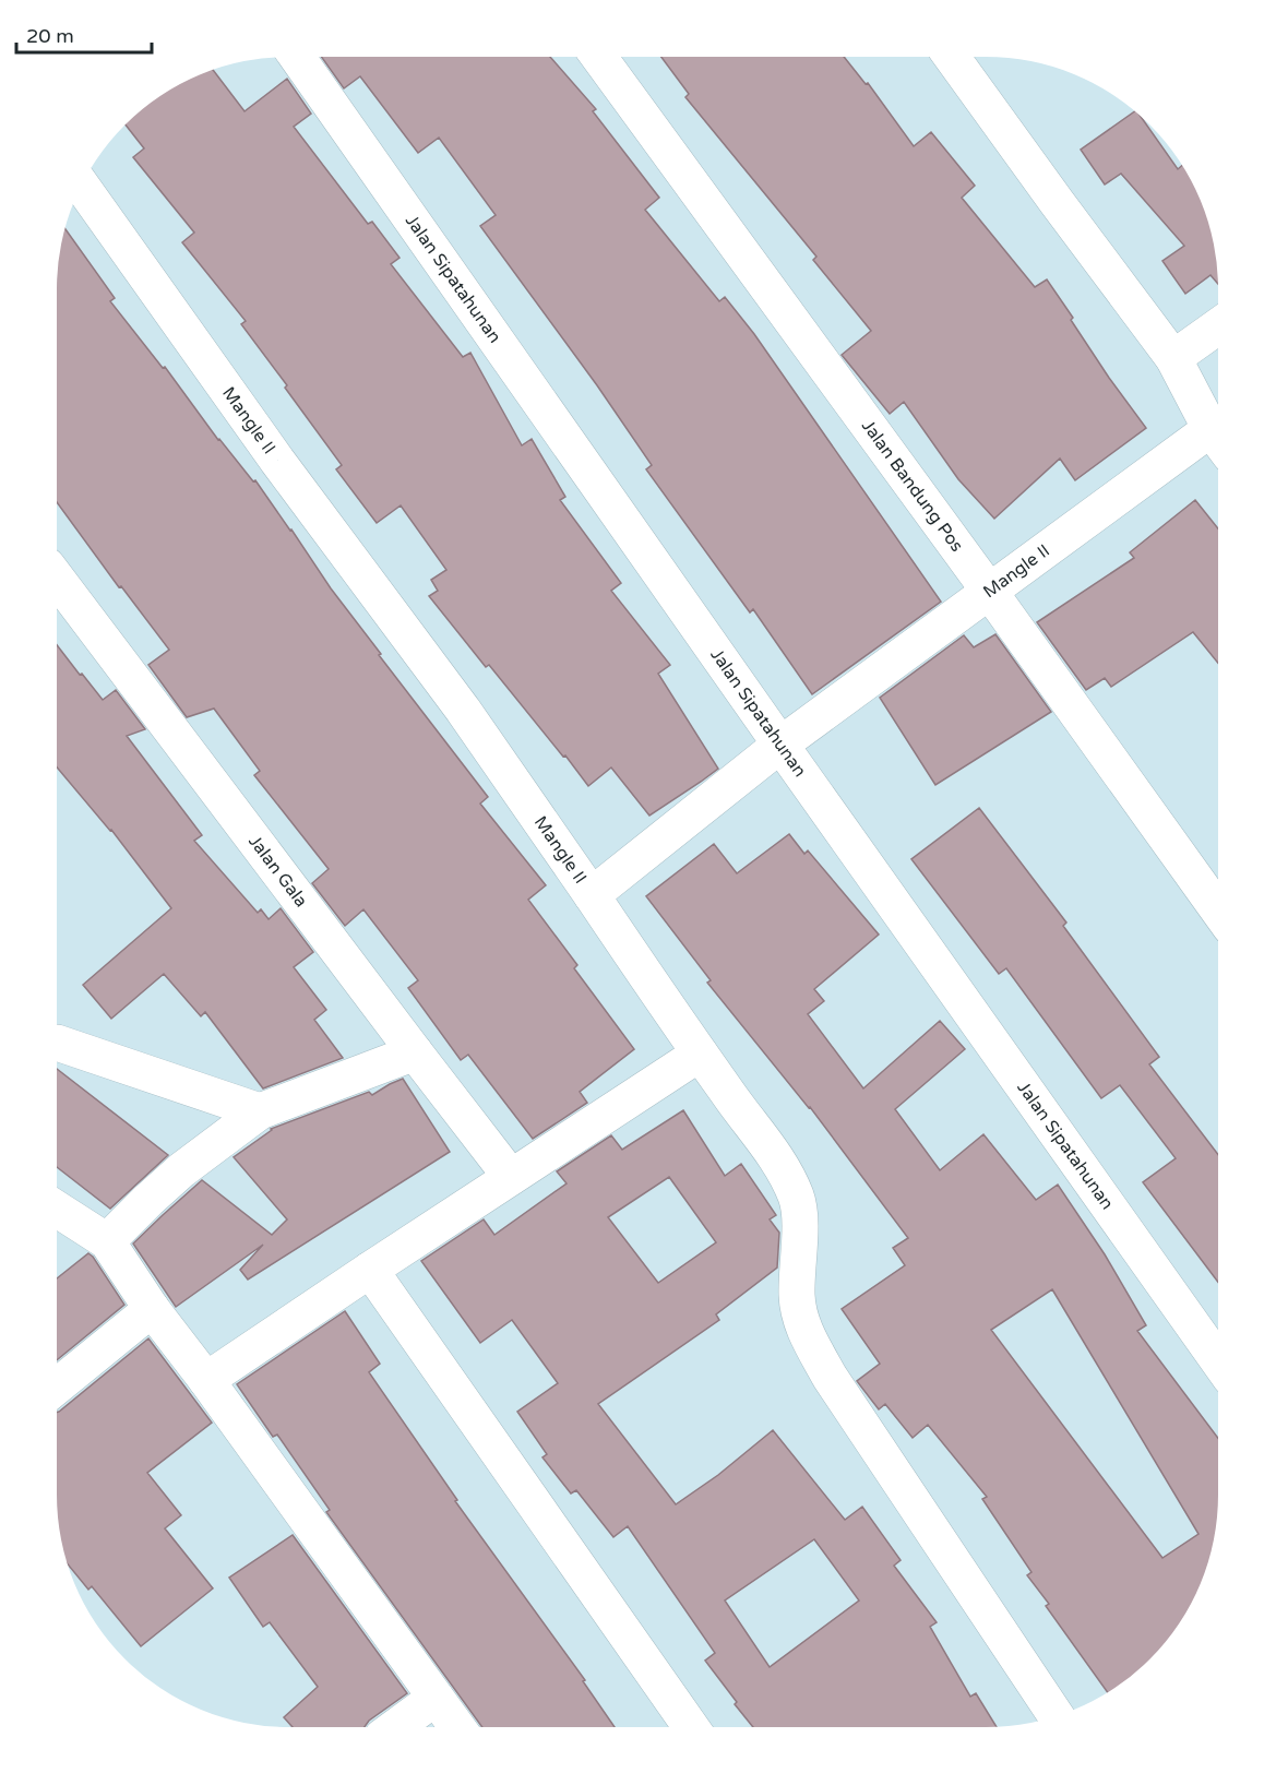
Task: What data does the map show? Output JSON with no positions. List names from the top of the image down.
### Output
{
  "streets": {
    "street": [
      "Jalan Sipatahunan",
      "Mangle II",
      "Jalan Bandung Pos",
      "Jalan Gala"
    ]
  },
  "crossings": [
    ["Jalan Sipatahunan", "Mangle II"],
    ["Mangle II", "Jalan Bandung Pos"]
  ],
  "scale_bar": "20 m"
}
